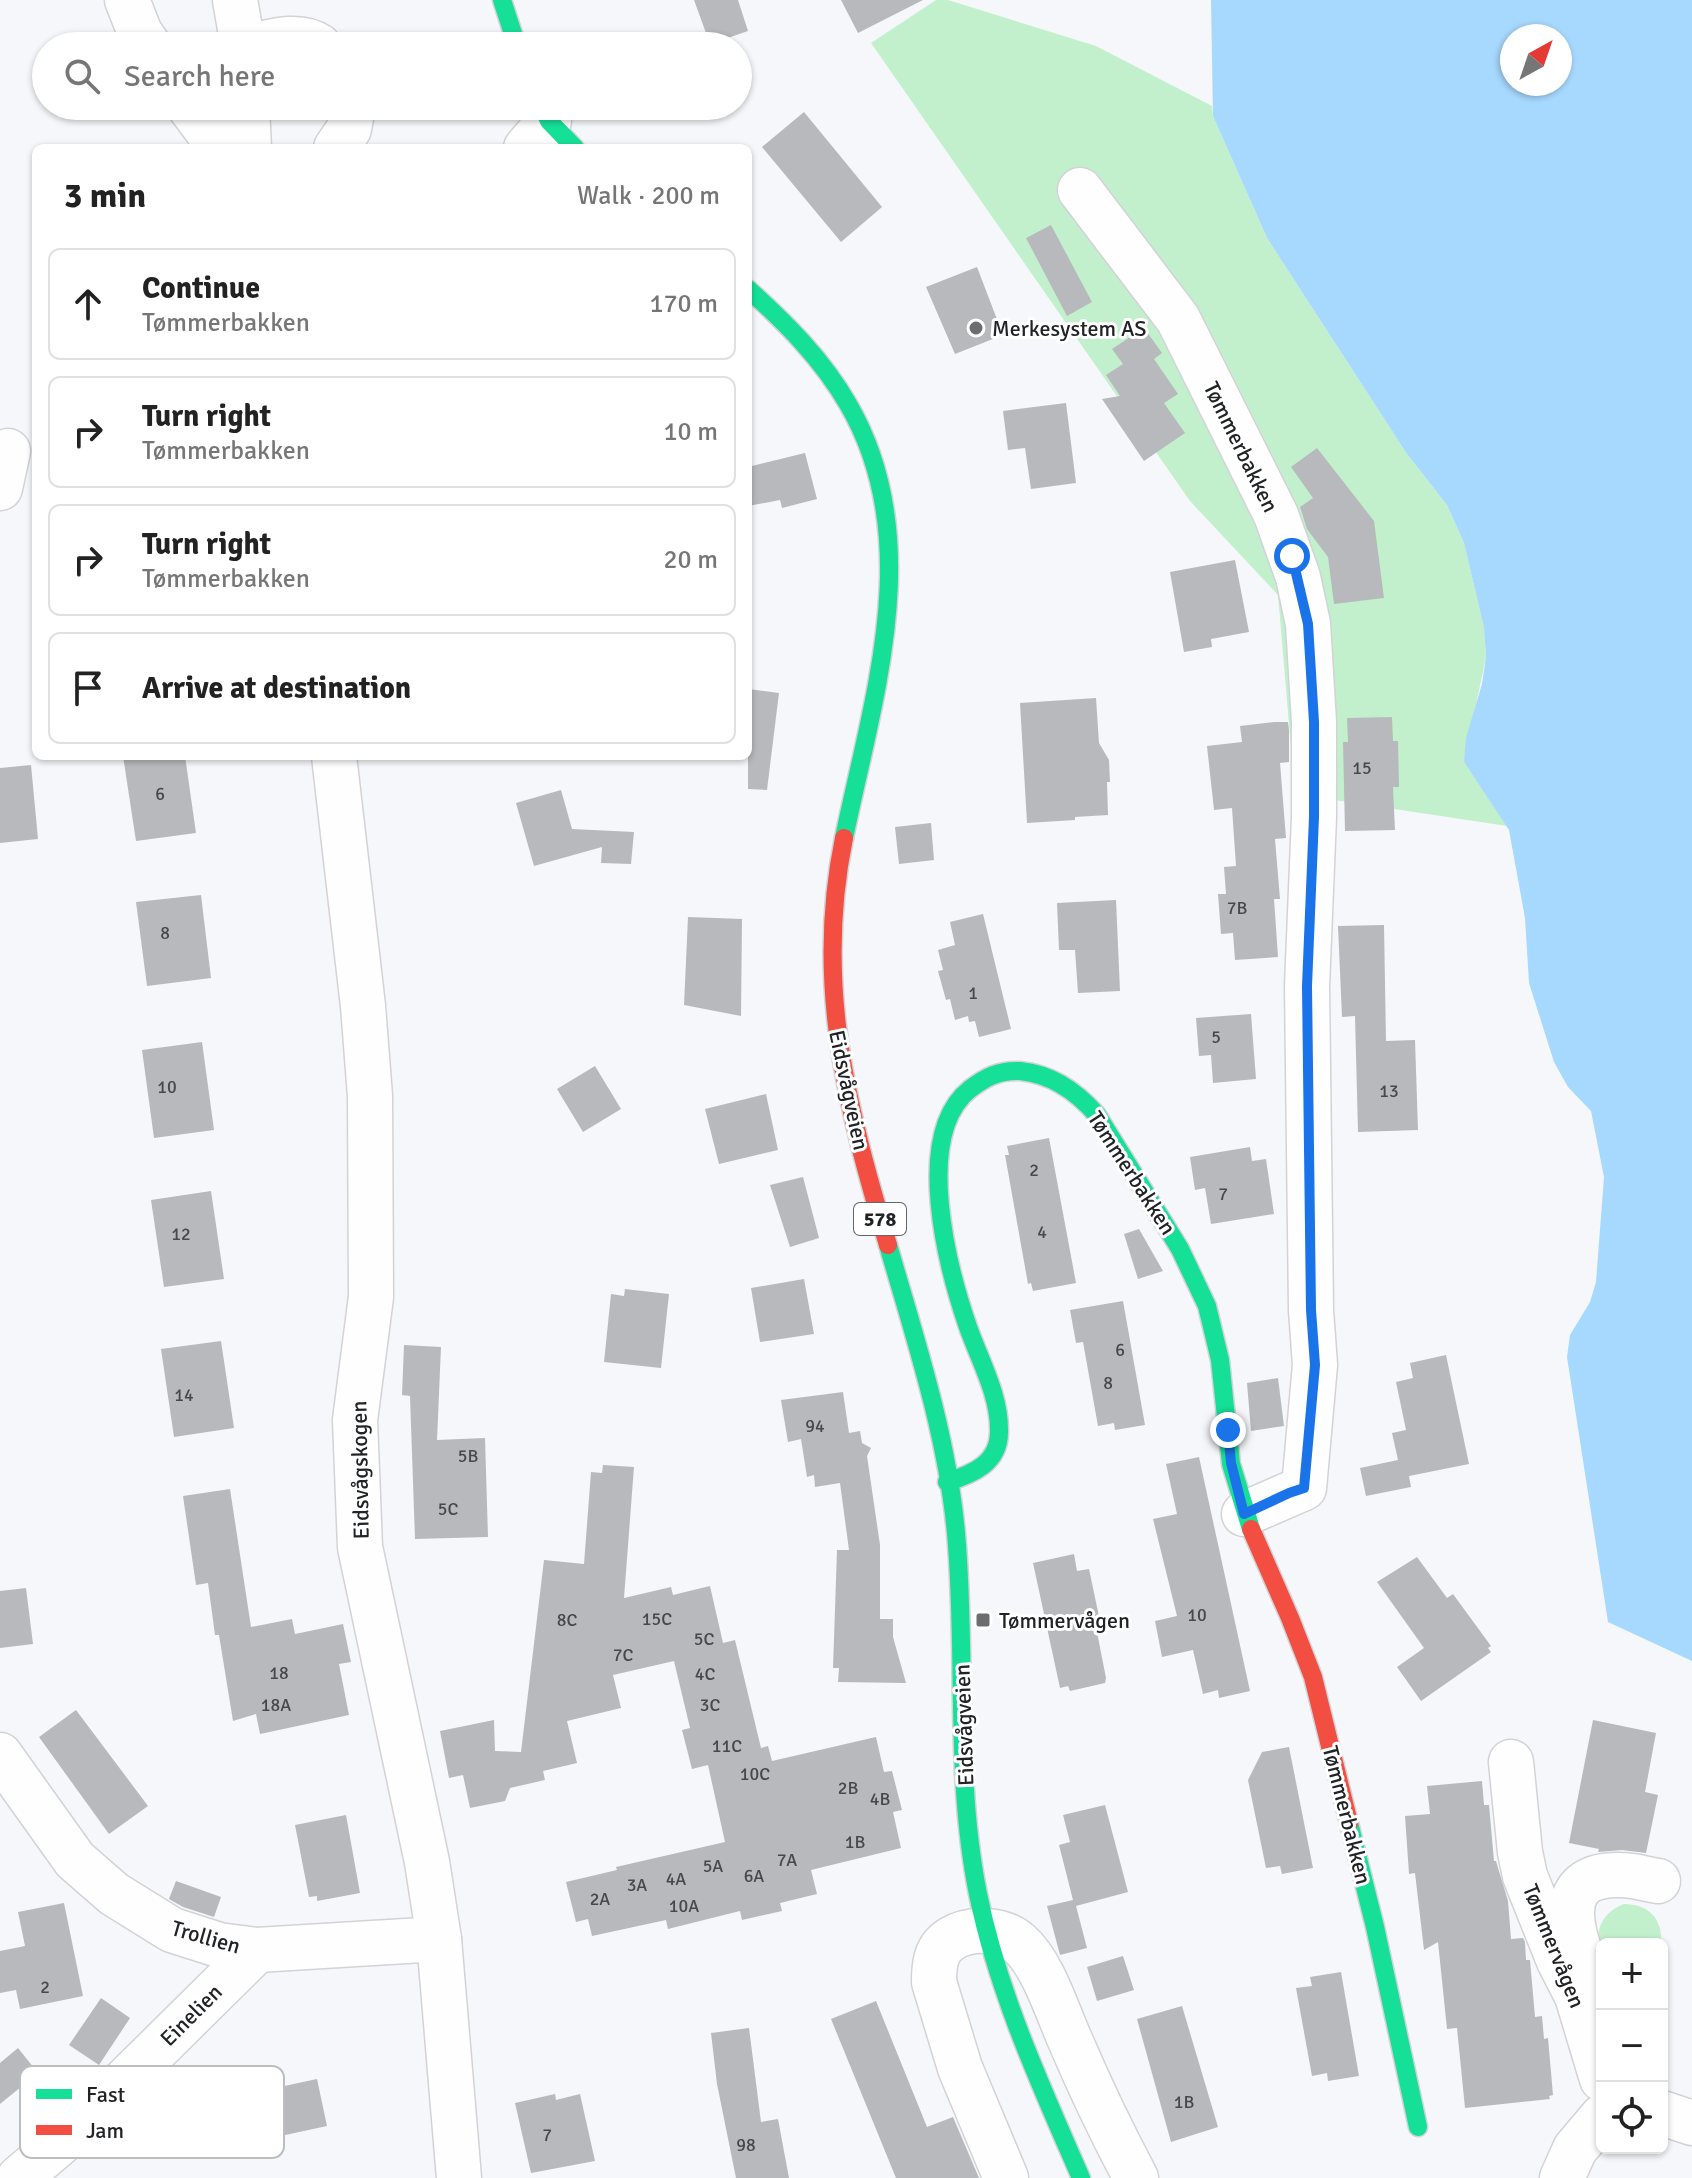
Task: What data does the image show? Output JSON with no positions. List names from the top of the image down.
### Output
{
  "streets": {
    "main road": ["Tømmerbakken", "Eidsvågveien", "578"],
    "street": [
      "Eidsvågskogen",
      "Trollien",
      "Tømmervågen",
      "Einelien"
    ]
  },
  "crossings": [
    ["Tømmerbakken", "Eidsvågveien"],
    ["Eidsvågskogen", "Trollien"],
    ["Trollien", "Einelien"]
  ],
  "places": {
    "other": ["Merkesystem AS"],
    "transit": ["Tømmervågen"]
  },
  "house_numbers": [
    "15",
    "6",
    "7B",
    "8",
    "1",
    "5",
    "10",
    "13",
    "2",
    "7",
    "4",
    "12",
    "6",
    "8",
    "14",
    "94",
    "5B",
    "5C",
    "10",
    "15C",
    "8C",
    "5C",
    "7C",
    "18",
    "4C",
    "18A",
    "3C",
    "11C",
    "10C",
    "2B",
    "4B",
    "1B",
    "7A",
    "5A",
    "6A",
    "4A",
    "3A",
    "2A",
    "10A",
    "2",
    "1B",
    "7",
    "98"
  ],
  "legend": ["Fast", "Jam"],
  "north": "top right",
  "page": {
    "search": "Search here",
    "heading": ["3 min", "Walk · 200 m"],
    "list": [
      ["Continue", "Tømmerbakken", "170 m"],
      ["Turn right", "Tømmerbakken", "10 m"],
      ["Turn right", "Tømmerbakken", "20 m"],
      "Arrive at destination"
    ],
    "map_buttons": ["+", "−"]
  }
}
